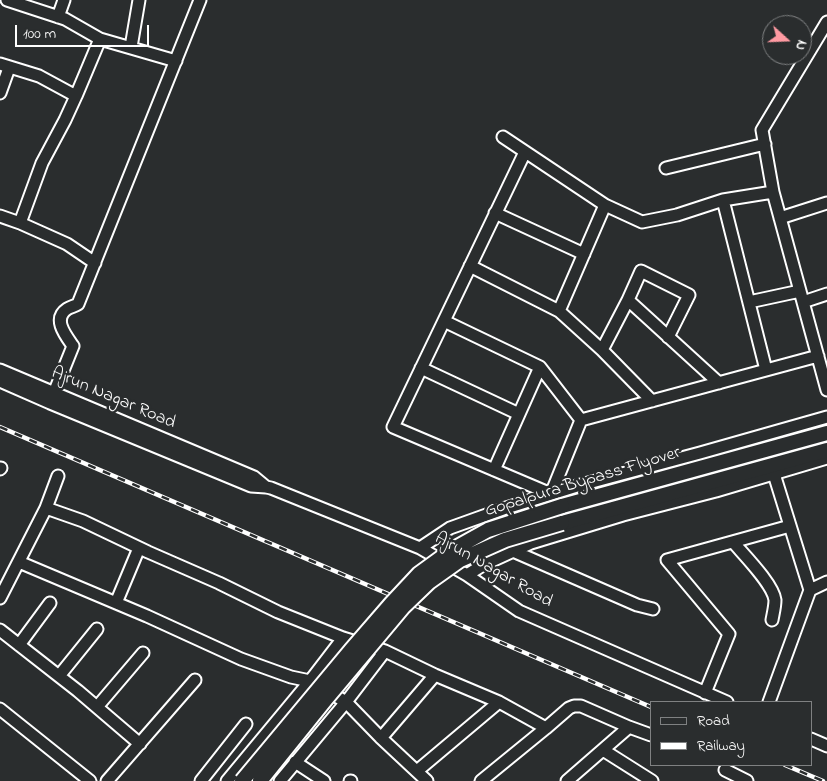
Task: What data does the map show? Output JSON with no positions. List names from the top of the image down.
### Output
{
  "streets": {
    "main road": ["Gopalpura Bypass Flyover"],
    "street": ["Ajrun Nagar Road"]
  },
  "legend": ["Road", "Railway"],
  "scale_bar": "100 m",
  "north": "right"
}
